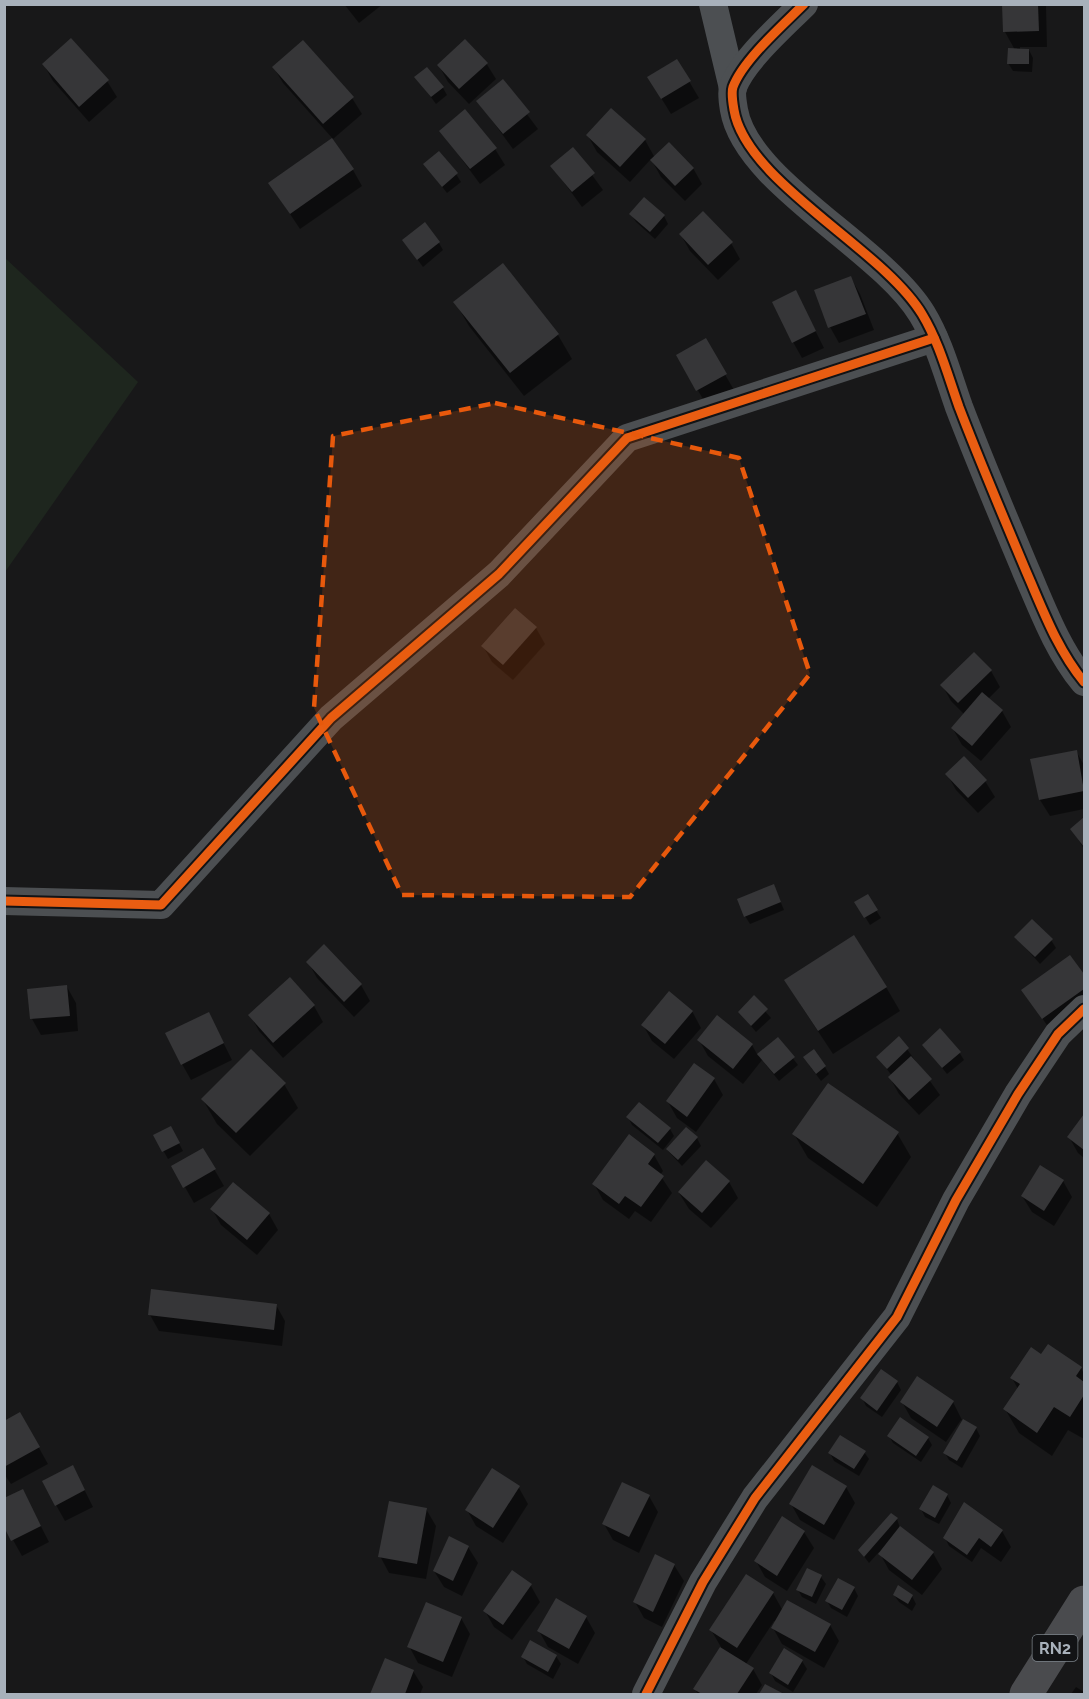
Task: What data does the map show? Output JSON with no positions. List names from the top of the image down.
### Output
{
  "streets": {
    "highway": ["RN2"]
  }
}
